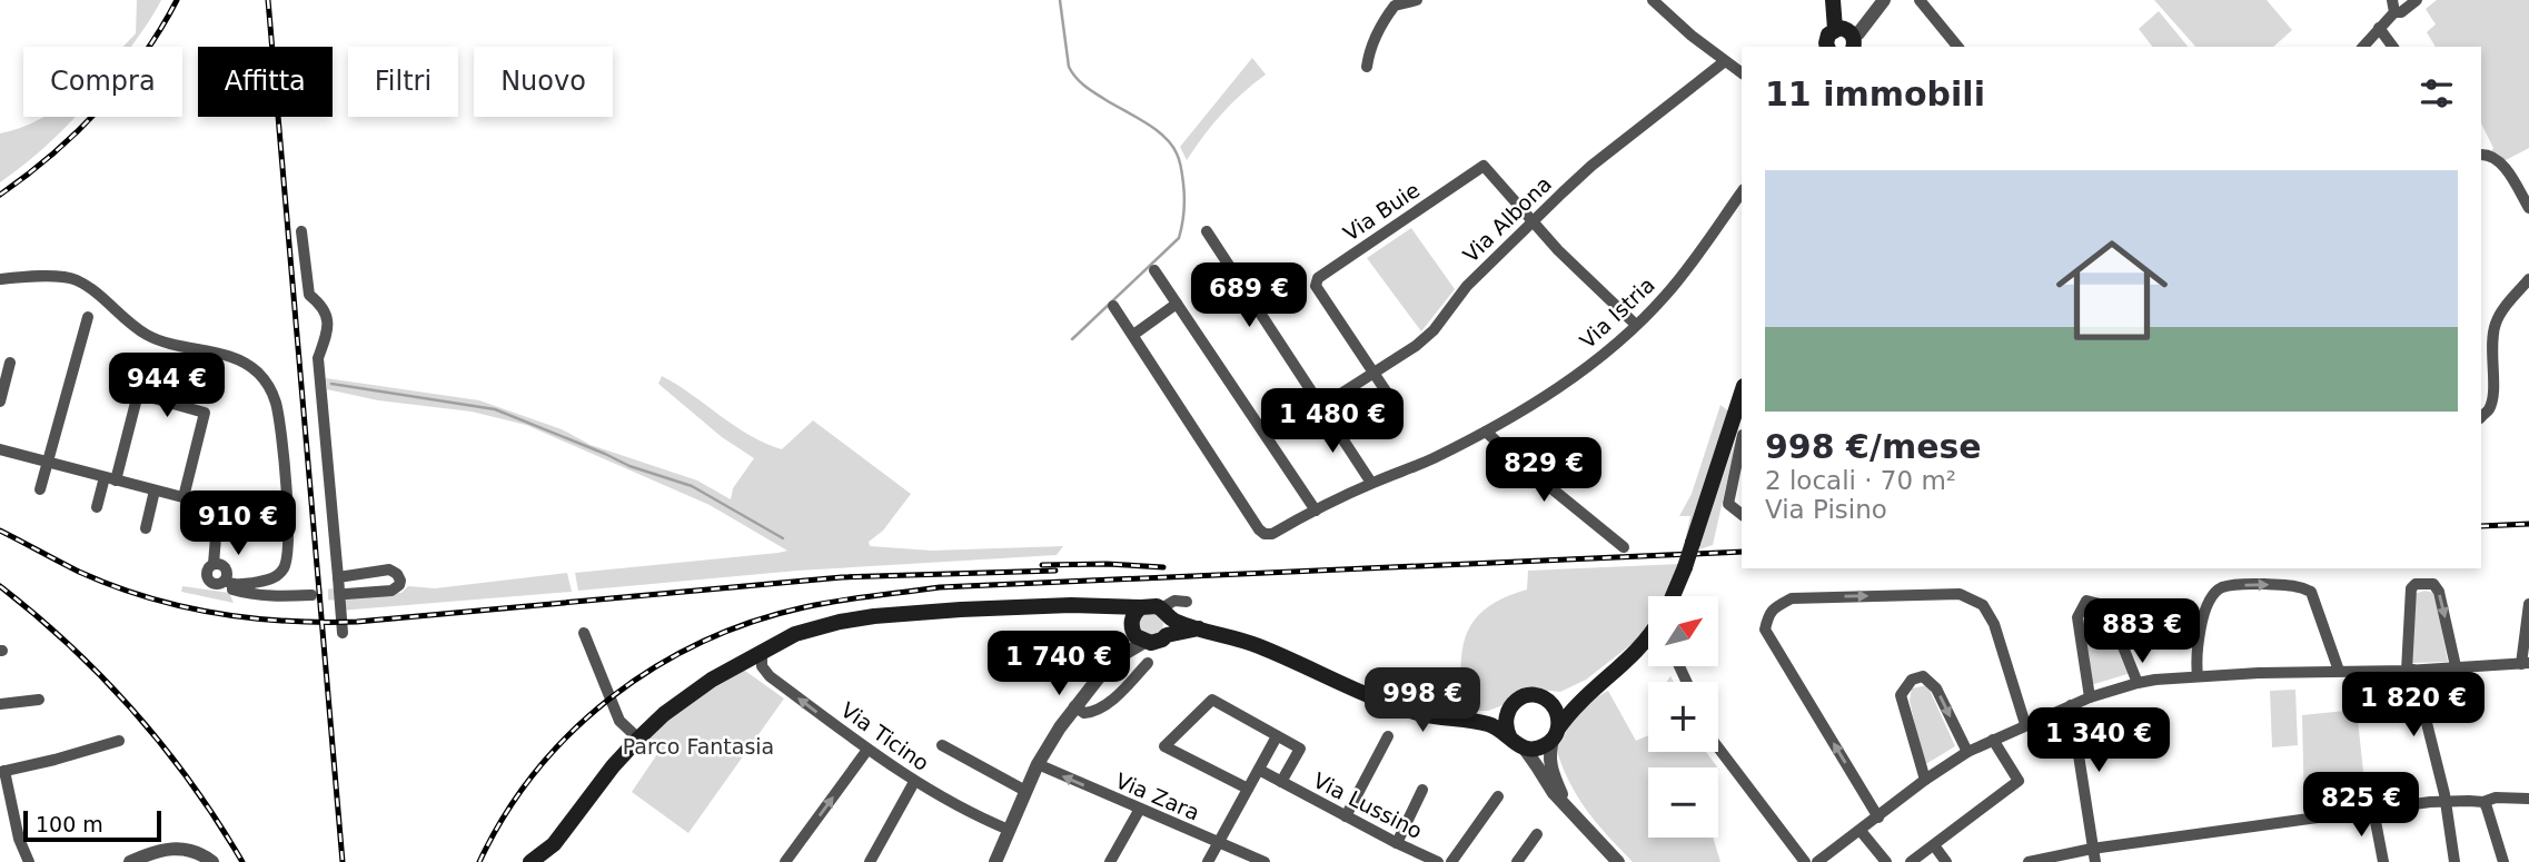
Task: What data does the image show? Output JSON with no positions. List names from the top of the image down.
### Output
{
  "streets": {
    "street": [
      "Via Buie",
      "Via Albona",
      "Via Istria",
      "Via Ticino",
      "Via Zara",
      "Via Lussino"
    ]
  },
  "crossings": [
    ["Via Buie", "Via Albona"]
  ],
  "one_way": ["Via Ticino", "Via Zara"],
  "parks": ["Parco Fantasia"],
  "scale_bar": "100 m",
  "north": "top right",
  "page": {
    "chip": [
      "Compra",
      "Affitta",
      "Filtri",
      "Nuovo"
    ],
    "heading": "11 immobili",
    "list": [
      {
        "name": "998 €/mese",
        "note": "2 locali · 70 m² · Via Pisino"
      }
    ],
    "price": [
      "689 €",
      "944 €",
      "1 480 €",
      "829 €",
      "910 €",
      "883 €",
      "1 740 €",
      "998 €",
      "1 820 €",
      "1 340 €",
      "825 €"
    ],
    "map_buttons": ["+", "−"],
    "scale": "100 m"
  }
}
